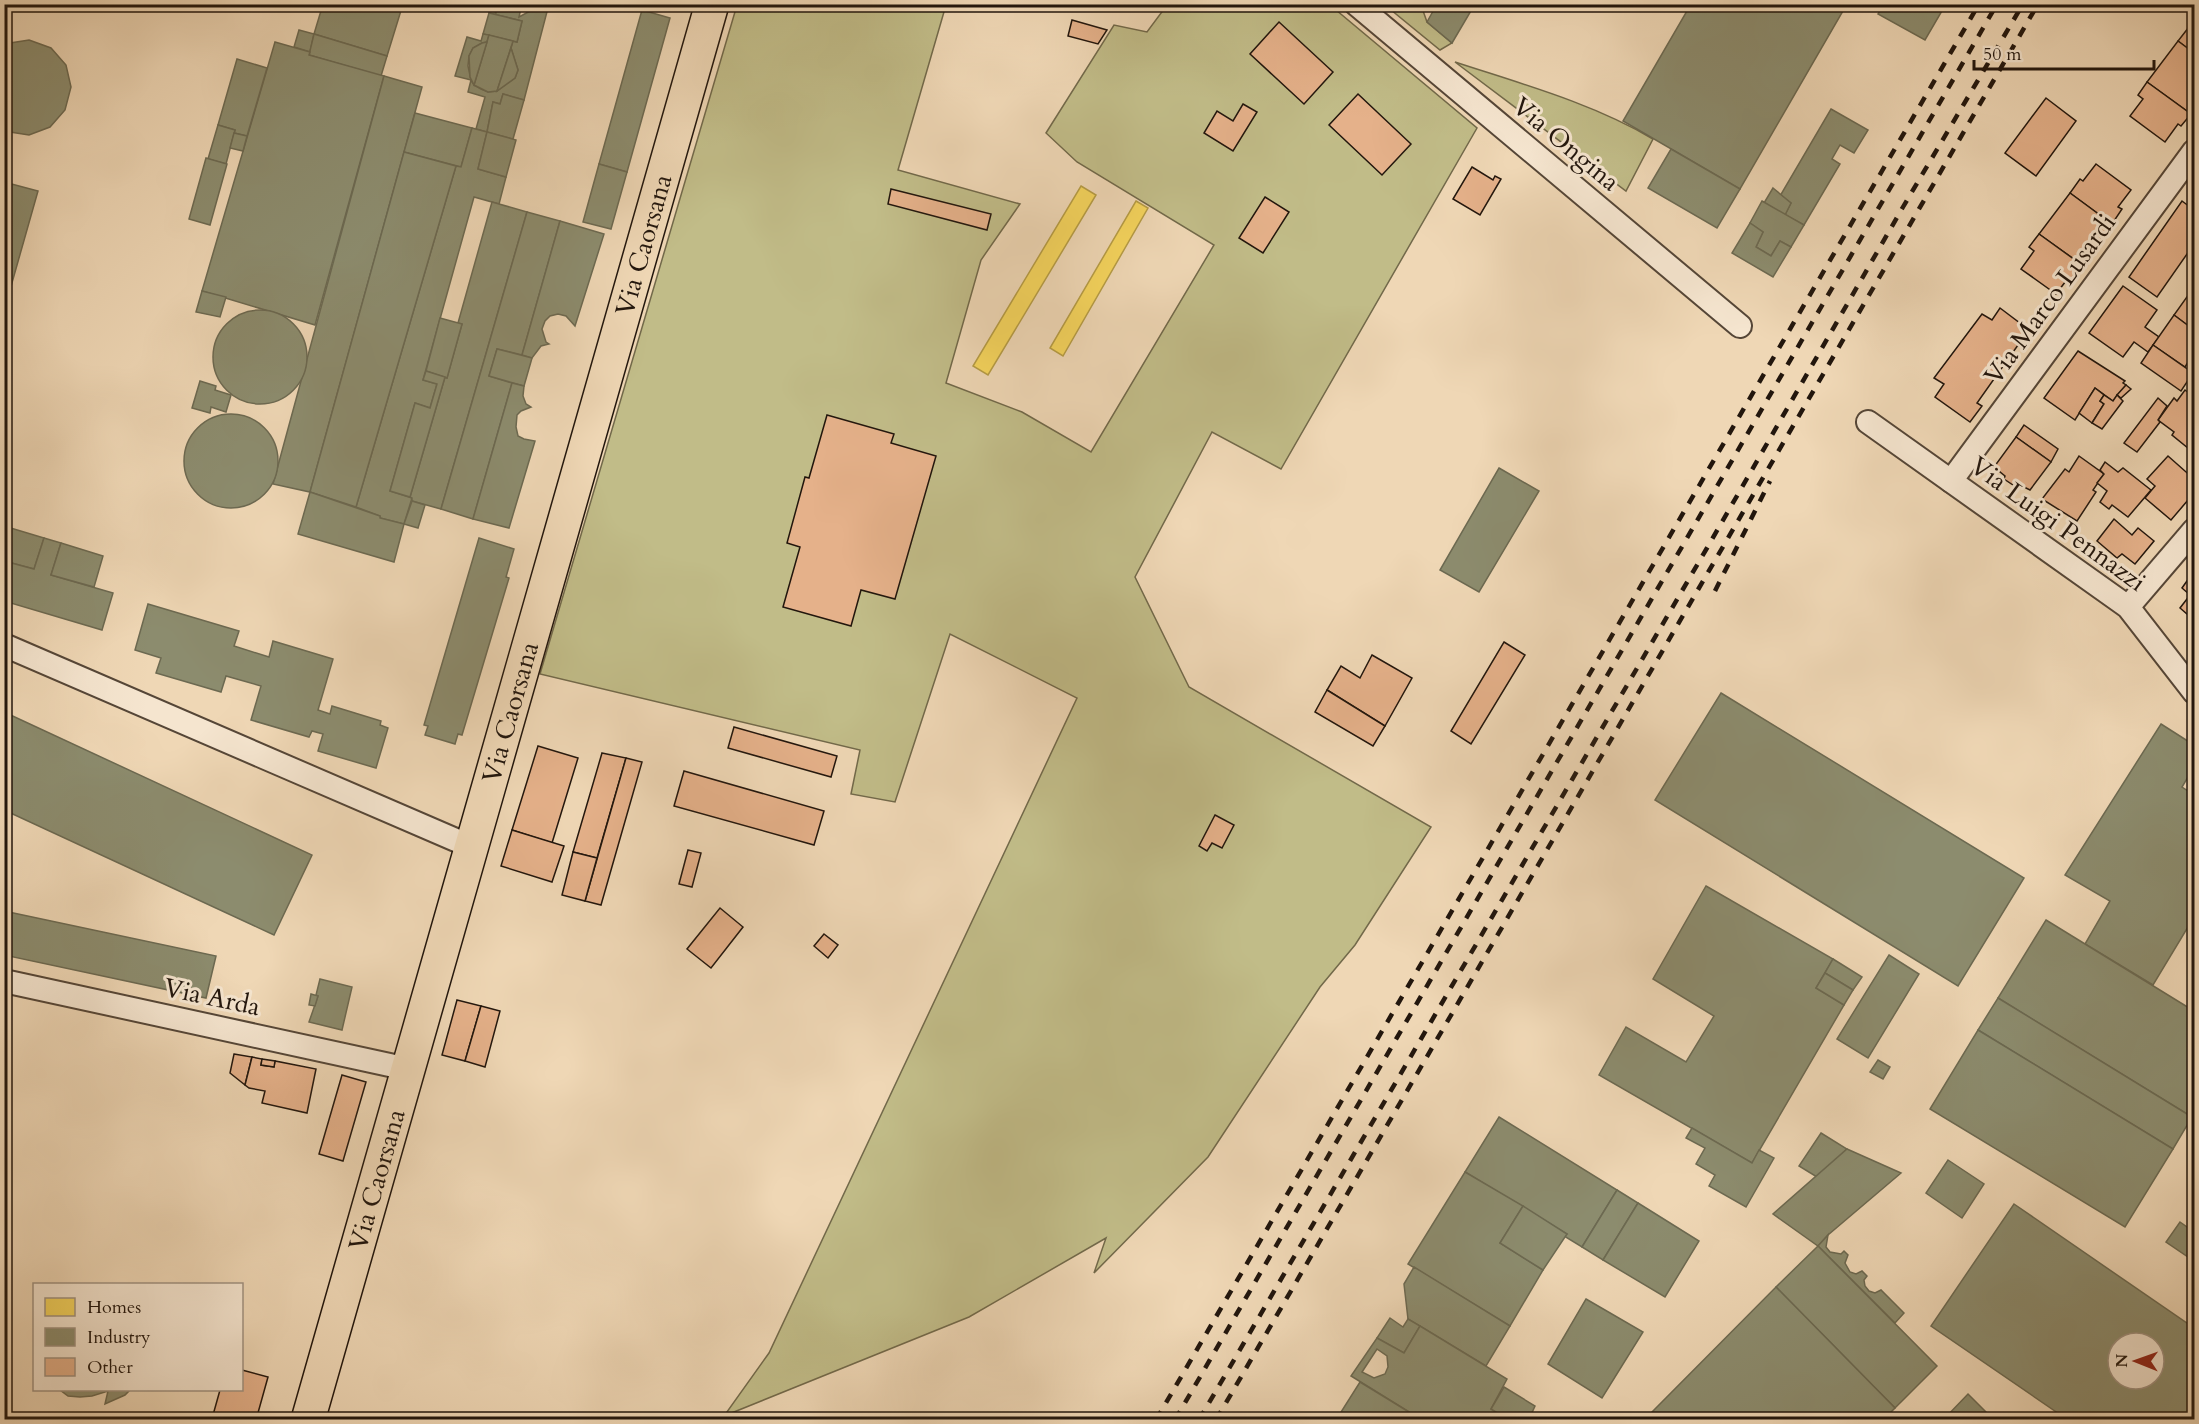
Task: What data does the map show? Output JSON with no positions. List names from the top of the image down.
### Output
{
  "streets": {
    "main road": ["Via Caorsana"],
    "street": [
      "Via Ongina",
      "Via Marco Lusardi",
      "Via Luigi Pennazzi",
      "Via Arda"
    ]
  },
  "crossings": [
    ["Via Caorsana", "Via Arda"],
    ["Via Marco Lusardi", "Via Luigi Pennazzi"]
  ],
  "legend": ["Homes", "Industry", "Other"],
  "scale_bar": "50 m",
  "north": "left"
}
